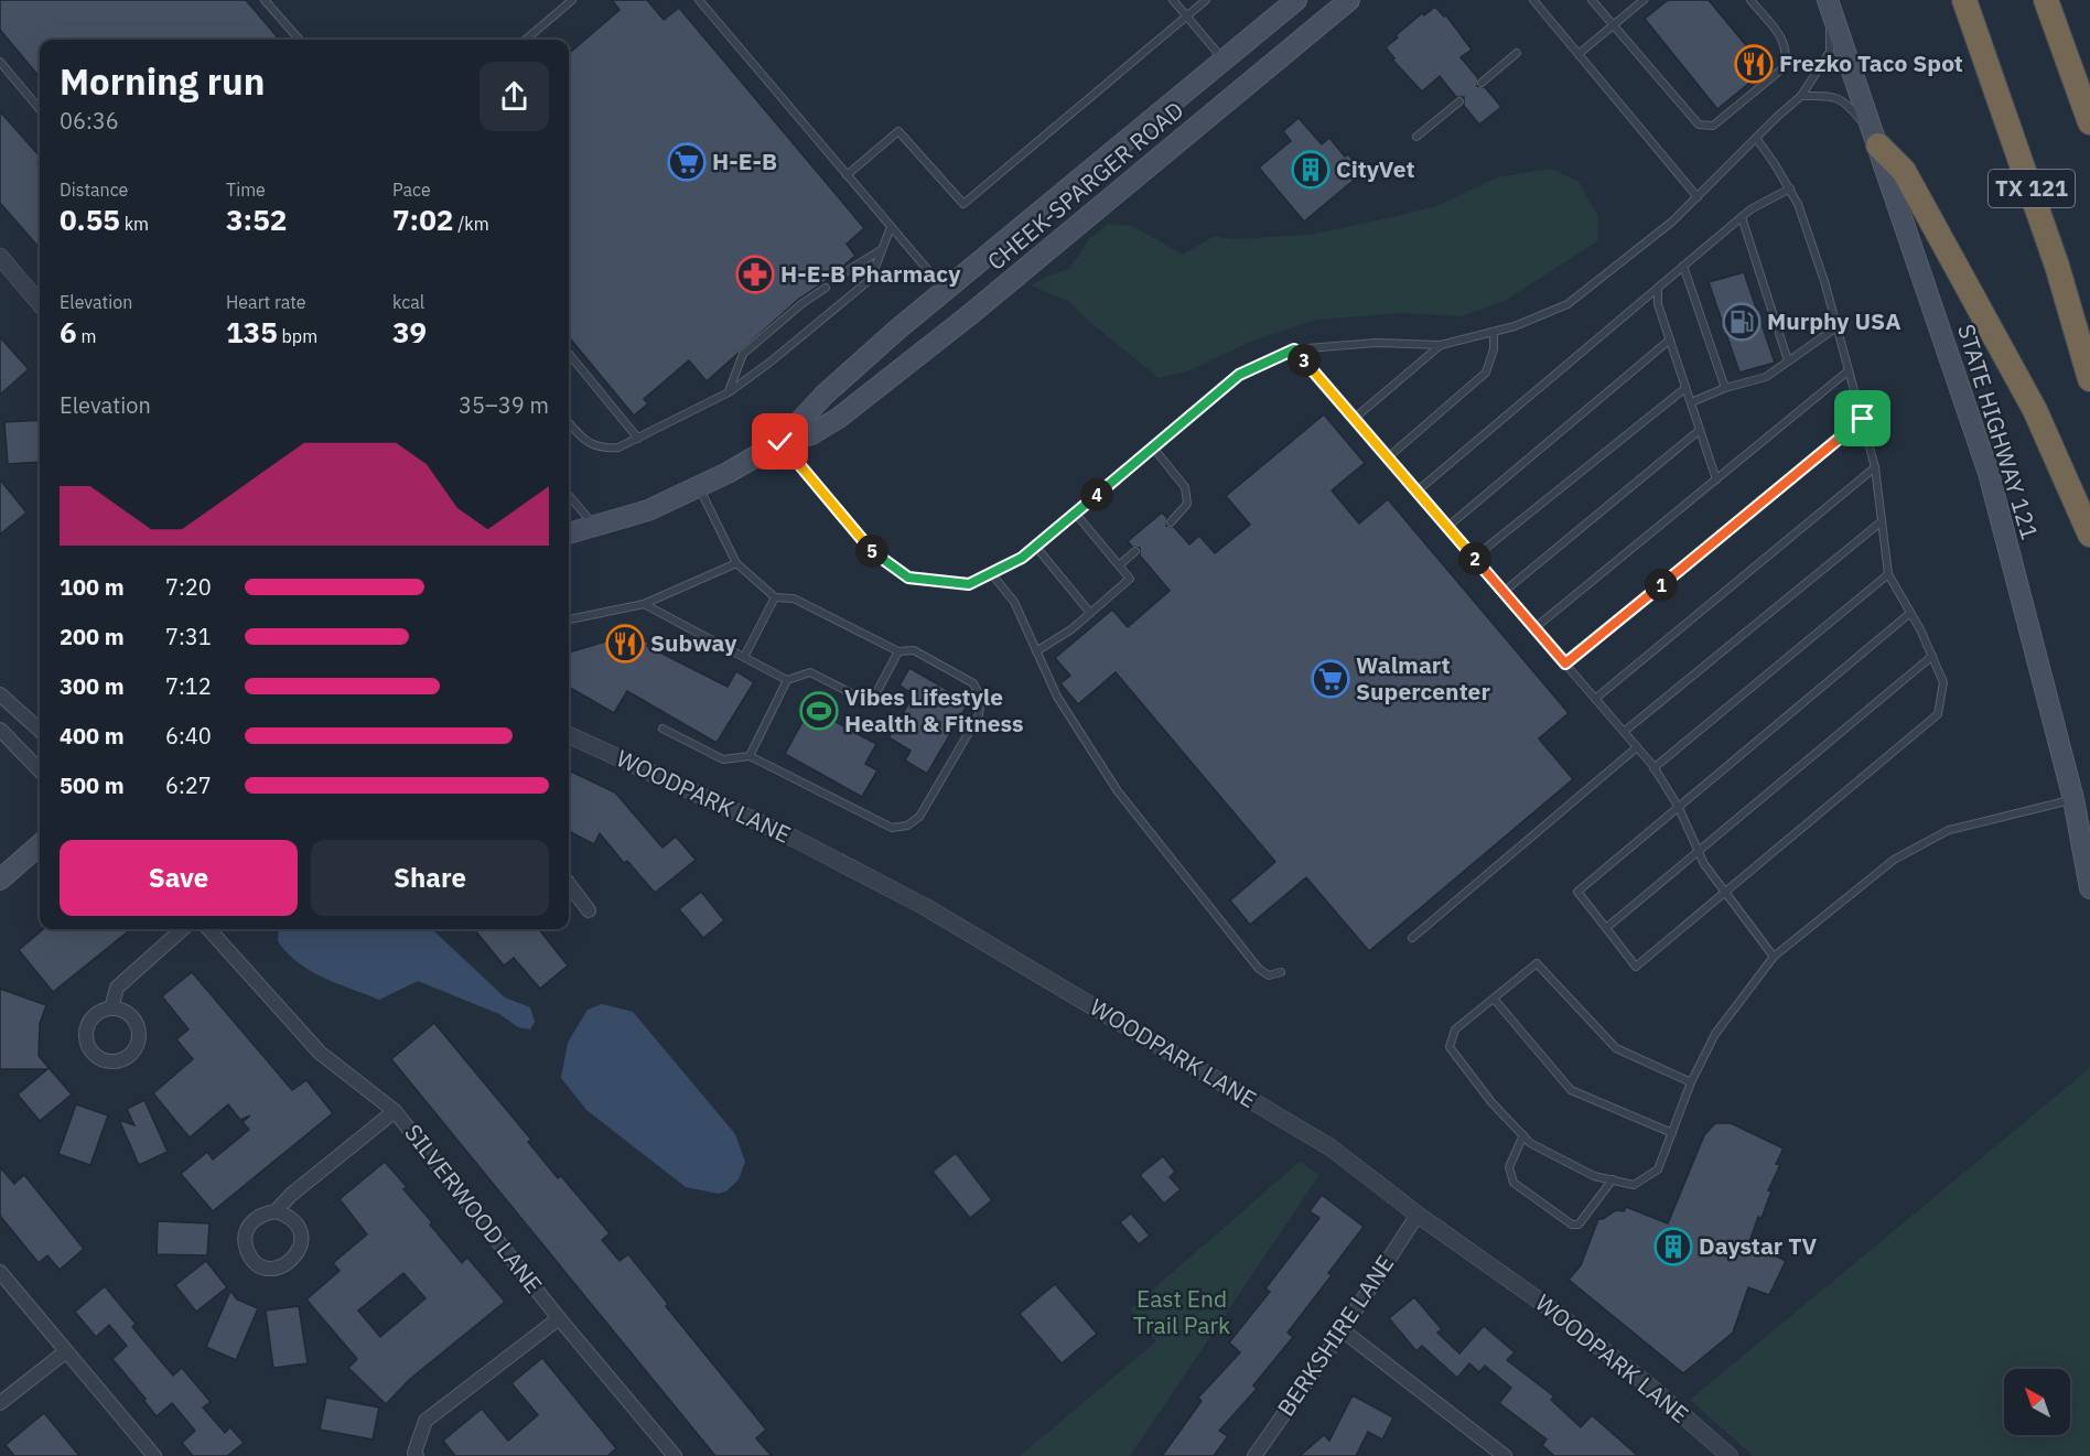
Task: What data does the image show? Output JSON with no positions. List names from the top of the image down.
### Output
{
  "streets": {
    "highway": ["TX 121"],
    "main road": ["CHEEK-SPARGER ROAD", "STATE HIGHWAY 121"],
    "street": ["WOODPARK LANE", "SILVERWOOD LANE", "BERKSHIRE LANE"]
  },
  "crossings": [
    ["WOODPARK LANE", "BERKSHIRE LANE"]
  ],
  "parks": ["East End Trail Park"],
  "places": {
    "restaurant": ["Frezko Taco Spot", "Subway"],
    "supermarket": ["H-E-B", "Walmart Supercenter"],
    "building": ["CityVet", "Daystar TV"],
    "pharmacy": ["H-E-B Pharmacy"],
    "fuel station": ["Murphy USA"],
    "sports": ["Vibes Lifestyle Health & Fitness"]
  },
  "north": "top left",
  "page": {
    "heading": ["Morning run", "06:36"],
    "stats": [
      ["Distance", "0.55 km"],
      ["Time", "3:52"],
      ["Pace", "7:02 /km"],
      ["Elevation", "6 m"],
      ["Heart rate", "135 bpm"],
      ["kcal", "39"]
    ],
    "pins": [
      "3",
      "4",
      "5",
      "2",
      "1"
    ],
    "chart": ["Elevation", "35–39 m"],
    "list": [
      {
        "name": "100 m",
        "note": "7:20"
      },
      {
        "name": "200 m",
        "note": "7:31"
      },
      {
        "name": "300 m",
        "note": "7:12"
      },
      {
        "name": "400 m",
        "note": "6:40"
      },
      {
        "name": "500 m",
        "note": "6:27"
      }
    ],
    "buttons": ["Save", "Share"]
  }
}
